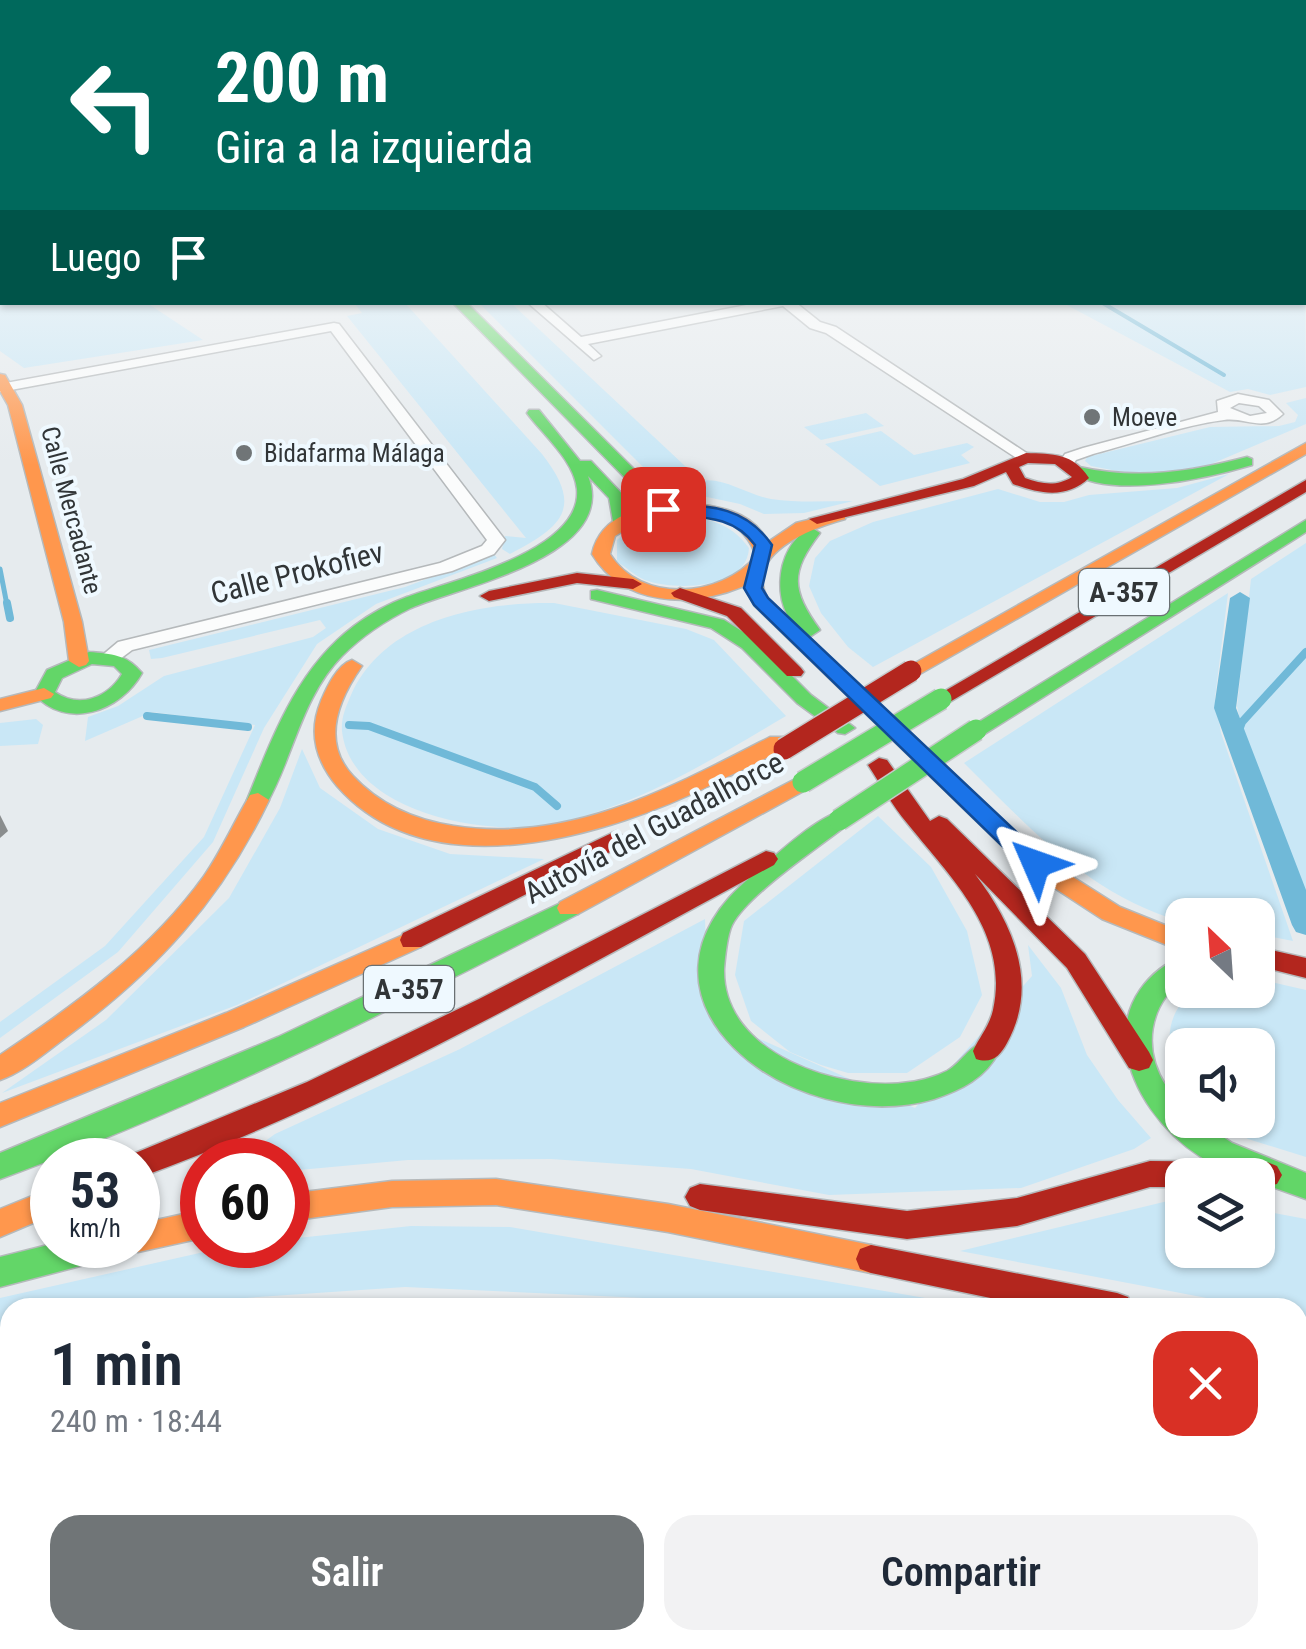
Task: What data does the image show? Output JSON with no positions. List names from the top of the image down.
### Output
{
  "streets": {
    "main road": ["Calle Mercadante", "A-357", "Autovía del Guadalhorce"],
    "street": ["Calle Prokofiev"]
  },
  "crossings": [
    ["Calle Mercadante", "Calle Prokofiev"]
  ],
  "places": ["Moeve", "Bidafarma Málaga"],
  "north": "top left",
  "page": {
    "turn": ["200 m", "Gira a la izquierda"],
    "then": "Luego",
    "speed": "53 km/h",
    "limit": "60",
    "heading": ["1 min", "240 m · 18:44"],
    "buttons": ["Salir", "Compartir"]
  }
}
